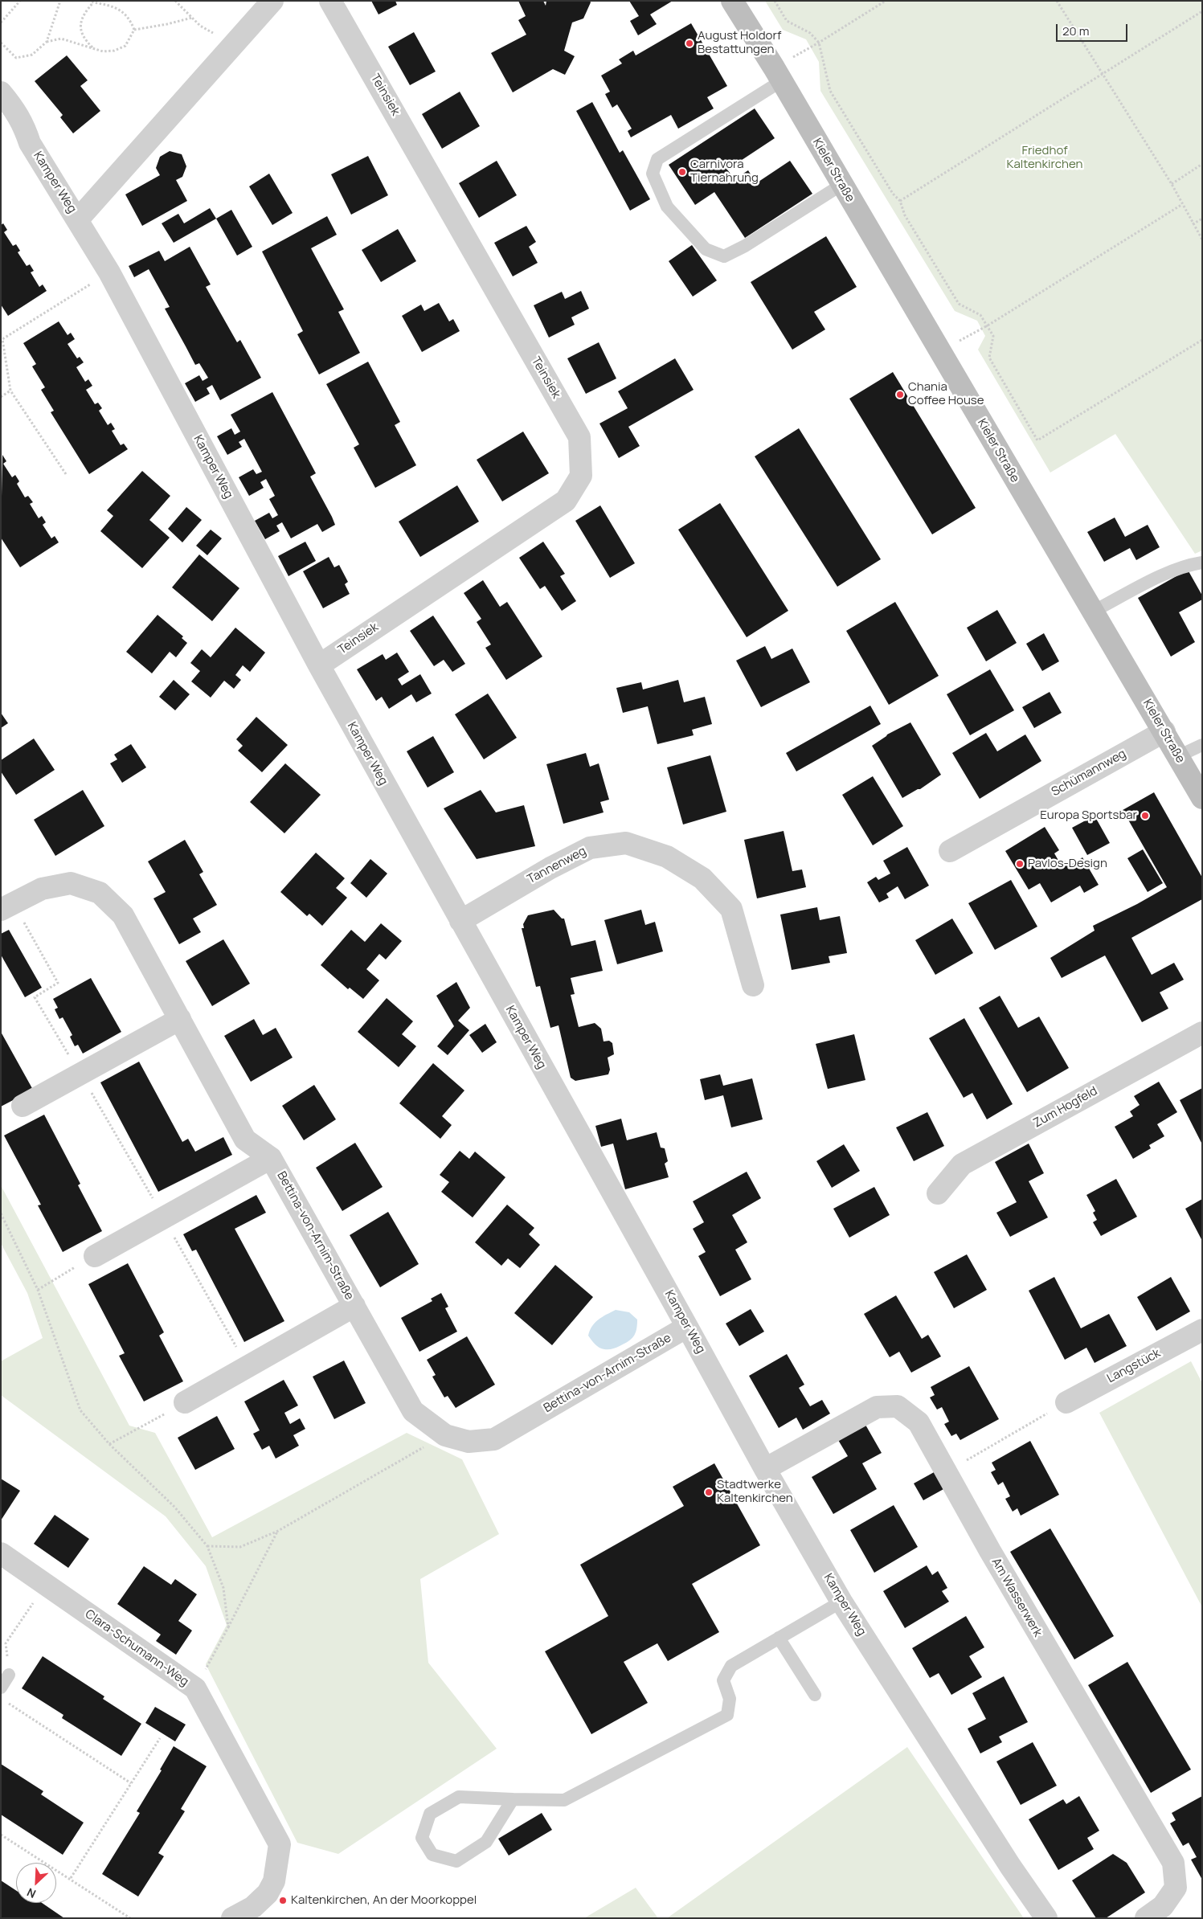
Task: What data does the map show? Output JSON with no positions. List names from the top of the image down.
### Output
{
  "streets": {
    "main road": ["Kieler Straße"],
    "street": [
      "Teinsiek",
      "Kamper Weg",
      "Schümannweg",
      "Tannenweg",
      "Zum Hogfeld",
      "Bettina-von-Arnim-Straße",
      "Langstück",
      "Am Wasserwerk",
      "Clara-Schumann-Weg"
    ]
  },
  "crossings": [
    ["Teinsiek", "Kamper Weg"],
    ["Kieler Straße", "Schümannweg"],
    ["Kamper Weg", "Tannenweg"],
    ["Kamper Weg", "Bettina-von-Arnim-Straße"],
    ["Kamper Weg", "Am Wasserwerk"]
  ],
  "parks": ["Friedhof Kaltenkirchen"],
  "places": [
    "August Holdorf Bestattungen",
    "Carnivora Tiernahrung",
    "Chania Coffee House",
    "Europa Sportsbar",
    "Pavlos-Design",
    "Stadtwerke Kaltenkirchen",
    "Kaltenkirchen, An der Moorkoppel"
  ],
  "scale_bar": "20 m",
  "north": "bottom left"
}
